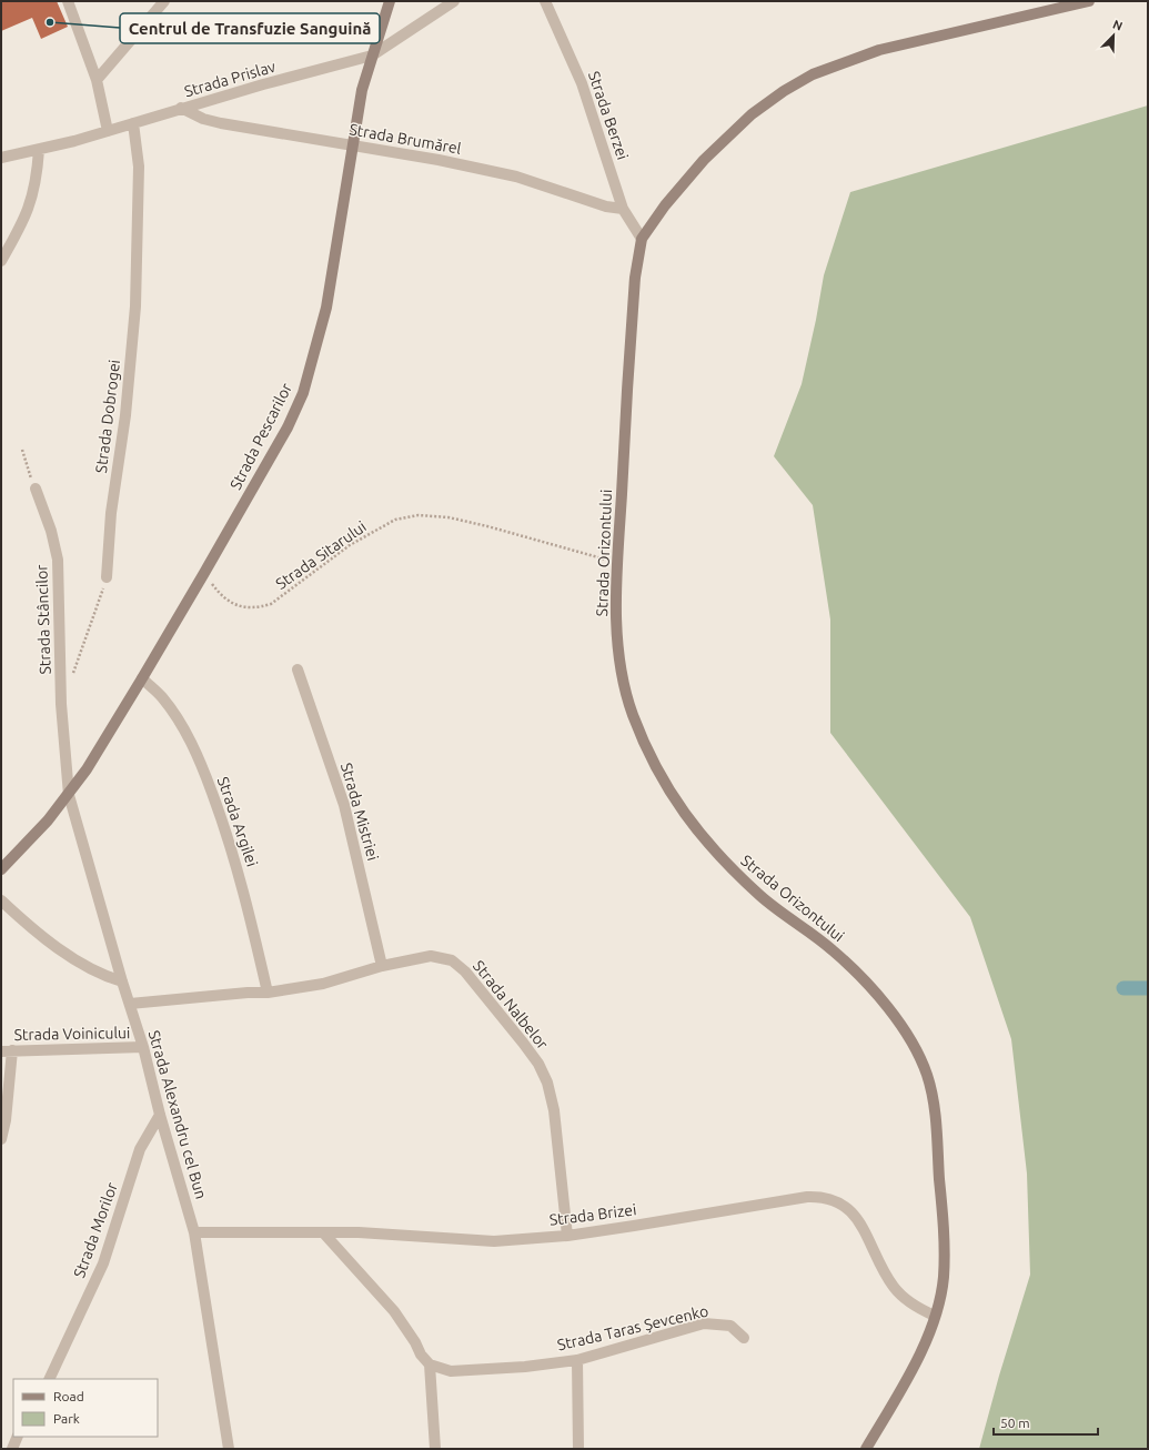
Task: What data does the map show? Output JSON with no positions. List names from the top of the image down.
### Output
{
  "streets": {
    "street": [
      "Strada Prislav",
      "Strada Berzei",
      "Strada Brumărel",
      "Strada Dobrogei",
      "Strada Pescarilor",
      "Strada Orizontului",
      "Strada Stâncilor",
      "Strada Mistriei",
      "Strada Argilei",
      "Strada Nalbelor",
      "Strada Voinicului",
      "Strada Alexandru cel Bun",
      "Strada Brizei",
      "Strada Morilor",
      "Strada Taras Șevcenko"
    ],
    "path": ["Strada Sitarului"]
  },
  "crossings": [
    ["Strada Prislav", "Strada Brumărel"],
    ["Strada Prislav", "Strada Dobrogei"],
    ["Strada Prislav", "Strada Pescarilor"],
    ["Strada Berzei", "Strada Brumărel"],
    ["Strada Berzei", "Strada Orizontului"],
    ["Strada Brumărel", "Strada Pescarilor"],
    ["Strada Pescarilor", "Strada Sitarului"],
    ["Strada Pescarilor", "Strada Stâncilor"],
    ["Strada Pescarilor", "Strada Argilei"],
    ["Strada Pescarilor", "Strada Alexandru cel Bun"],
    ["Strada Orizontului", "Strada Sitarului"],
    ["Strada Orizontului", "Strada Brizei"],
    ["Strada Stâncilor", "Strada Alexandru cel Bun"],
    ["Strada Mistriei", "Strada Nalbelor"],
    ["Strada Argilei", "Strada Nalbelor"],
    ["Strada Nalbelor", "Strada Alexandru cel Bun"],
    ["Strada Nalbelor", "Strada Brizei"],
    ["Strada Voinicului", "Strada Alexandru cel Bun"],
    ["Strada Alexandru cel Bun", "Strada Brizei"],
    ["Strada Alexandru cel Bun", "Strada Morilor"]
  ],
  "places": ["Centrul de Transfuzie Sanguină"],
  "legend": ["Road", "Park"],
  "scale_bar": "50 m",
  "north": "top right"
}
